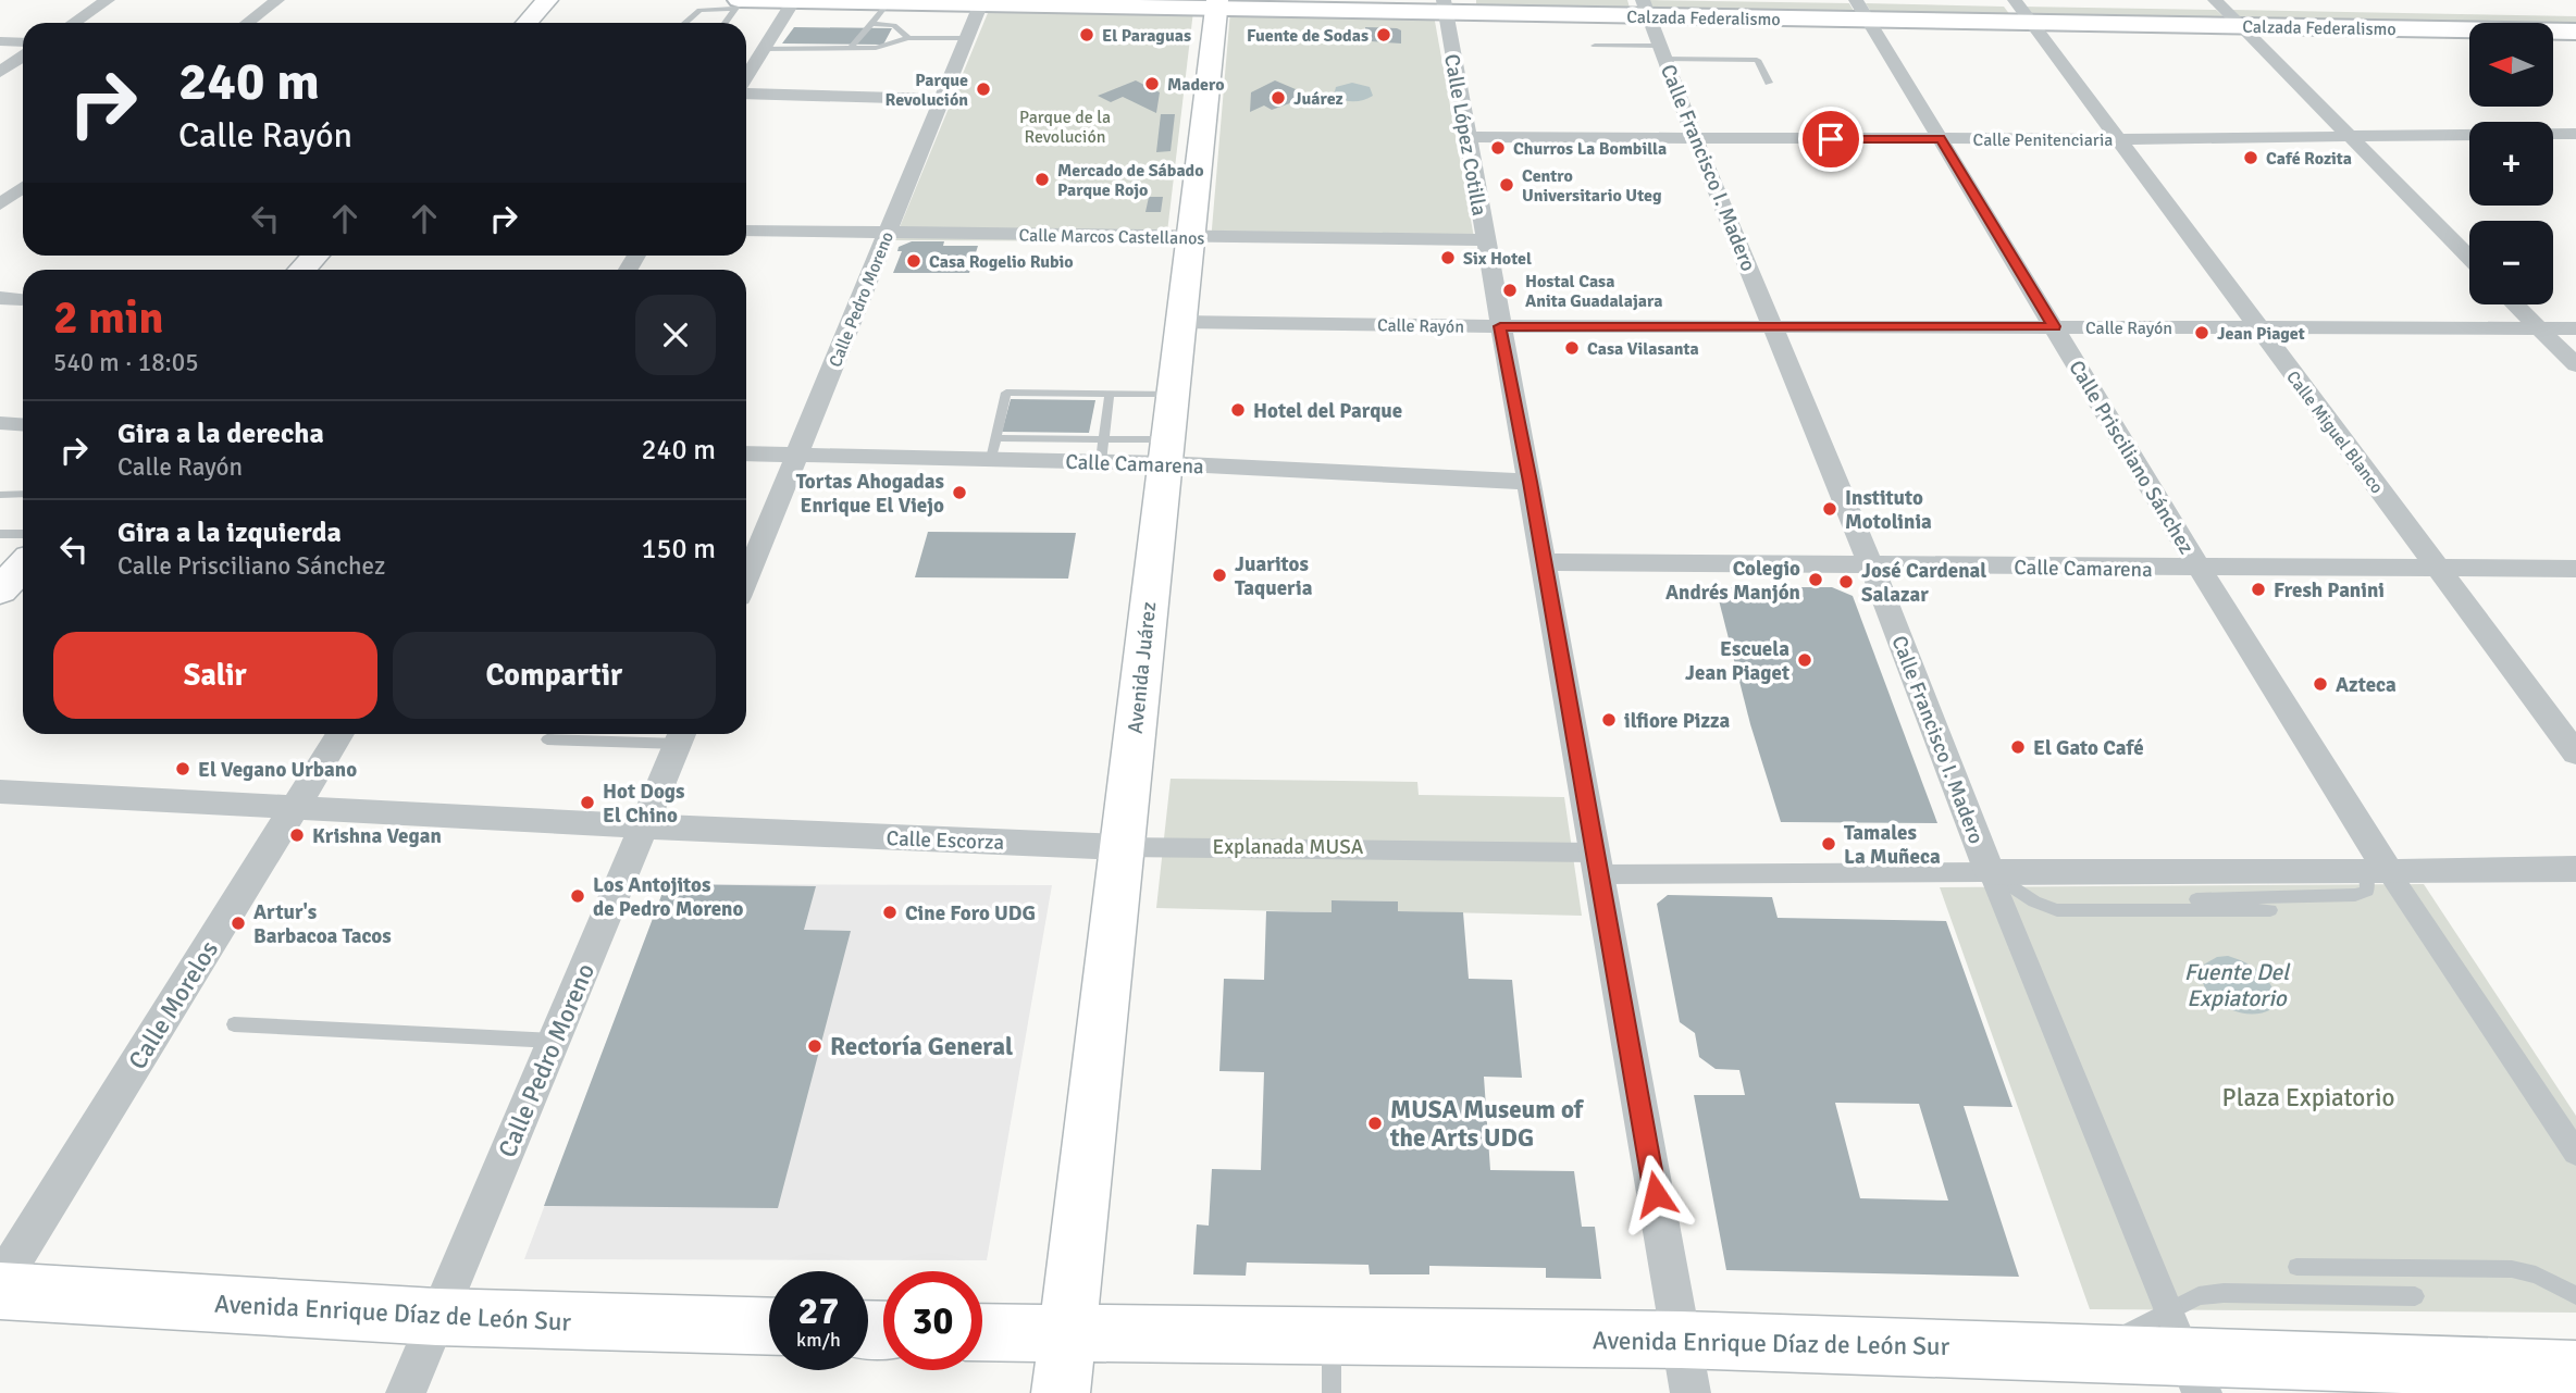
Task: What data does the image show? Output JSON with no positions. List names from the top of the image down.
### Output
{
  "streets": {
    "main road": ["Calzada Federalismo", "Avenida Juárez", "Avenida Enrique Díaz de León Sur"],
    "street": [
      "Calle López Cotilla",
      "Calle Penitenciaria",
      "Calle Francisco I. Madero",
      "Calle Marcos Castellanos",
      "Calle Pedro Moreno",
      "Calle Rayón",
      "Calle Miguel Blanco",
      "Calle Prisciliano Sánchez",
      "Calle Camarena",
      "Calle Escorza",
      "Calle Morelos"
    ]
  },
  "crossings": [
    ["Calzada Federalismo", "Calle López Cotilla"],
    ["Calzada Federalismo", "Calle Francisco I. Madero"],
    ["Calzada Federalismo", "Calle Pedro Moreno"],
    ["Calzada Federalismo", "Calle Miguel Blanco"],
    ["Calzada Federalismo", "Calle Prisciliano Sánchez"],
    ["Calzada Federalismo", "Avenida Juárez"],
    ["Calle López Cotilla", "Calle Penitenciaria"],
    ["Calle López Cotilla", "Calle Marcos Castellanos"],
    ["Calle López Cotilla", "Calle Rayón"],
    ["Calle López Cotilla", "Calle Camarena"],
    ["Calle López Cotilla", "Calle Escorza"],
    ["Calle López Cotilla", "Avenida Enrique Díaz de León Sur"],
    ["Calle Penitenciaria", "Calle Francisco I. Madero"],
    ["Calle Penitenciaria", "Calle Miguel Blanco"],
    ["Calle Penitenciaria", "Calle Prisciliano Sánchez"],
    ["Calle Francisco I. Madero", "Calle Rayón"],
    ["Calle Francisco I. Madero", "Calle Camarena"],
    ["Calle Francisco I. Madero", "Calle Escorza"],
    ["Calle Francisco I. Madero", "Avenida Enrique Díaz de León Sur"],
    ["Calle Marcos Castellanos", "Calle Pedro Moreno"],
    ["Calle Marcos Castellanos", "Avenida Juárez"],
    ["Calle Pedro Moreno", "Calle Camarena"],
    ["Calle Pedro Moreno", "Calle Escorza"],
    ["Calle Pedro Moreno", "Avenida Enrique Díaz de León Sur"],
    ["Calle Rayón", "Calle Miguel Blanco"],
    ["Calle Rayón", "Calle Prisciliano Sánchez"],
    ["Calle Rayón", "Avenida Juárez"],
    ["Calle Miguel Blanco", "Calle Camarena"],
    ["Calle Prisciliano Sánchez", "Calle Camarena"],
    ["Calle Camarena", "Avenida Juárez"],
    ["Avenida Juárez", "Calle Escorza"],
    ["Avenida Juárez", "Avenida Enrique Díaz de León Sur"],
    ["Calle Escorza", "Calle Morelos"]
  ],
  "water": ["Fuente Del Expiatorio"],
  "parks": ["Parque de la Revolución", "Explanada MUSA", "Plaza Expiatorio"],
  "places": [
    "El Paraguas",
    "Fuente de Sodas",
    "Madero",
    "Parque Revolución",
    "Juárez",
    "Churros La Bombilla",
    "Café Rozita",
    "Mercado de Sábado Parque Rojo",
    "Centro Universitario Uteg",
    "Six Hotel",
    "Casa Rogelio Rubio",
    "Hostal Casa Anita Guadalajara",
    "Jean Piaget",
    "Casa Vilasanta",
    "Hotel del Parque",
    "Tortas Ahogadas Enrique El Viejo",
    "Instituto Motolinia",
    "Juaritos Taqueria",
    "Colegio Andrés Manjón",
    "José Cardenal Salazar",
    "Fresh Panini",
    "Escuela Jean Piaget",
    "Azteca",
    "ilfiore Pizza",
    "El Gato Café",
    "El Vegano Urbano",
    "Hot Dogs El Chino",
    "Krishna Vegan",
    "Tamales La Muñeca",
    "Los Antojitos de Pedro Moreno",
    "Cine Foro UDG",
    "Artur's Barbacoa Tacos",
    "Rectoría General",
    "MUSA Museum of the Arts UDG"
  ],
  "north": "left",
  "page": {
    "map_buttons": ["+", "−"],
    "turn": ["240 m", "Calle Rayón"],
    "heading": ["2 min", "540 m · 18:05"],
    "list": [
      {
        "name": "Gira a la derecha",
        "note": "Calle Rayón",
        "value": "240 m"
      },
      {
        "name": "Gira a la izquierda",
        "note": "Calle Prisciliano Sánchez",
        "value": "150 m"
      }
    ],
    "buttons": ["Salir", "Compartir"],
    "speed": "27 km/h",
    "limit": "30"
  }
}
